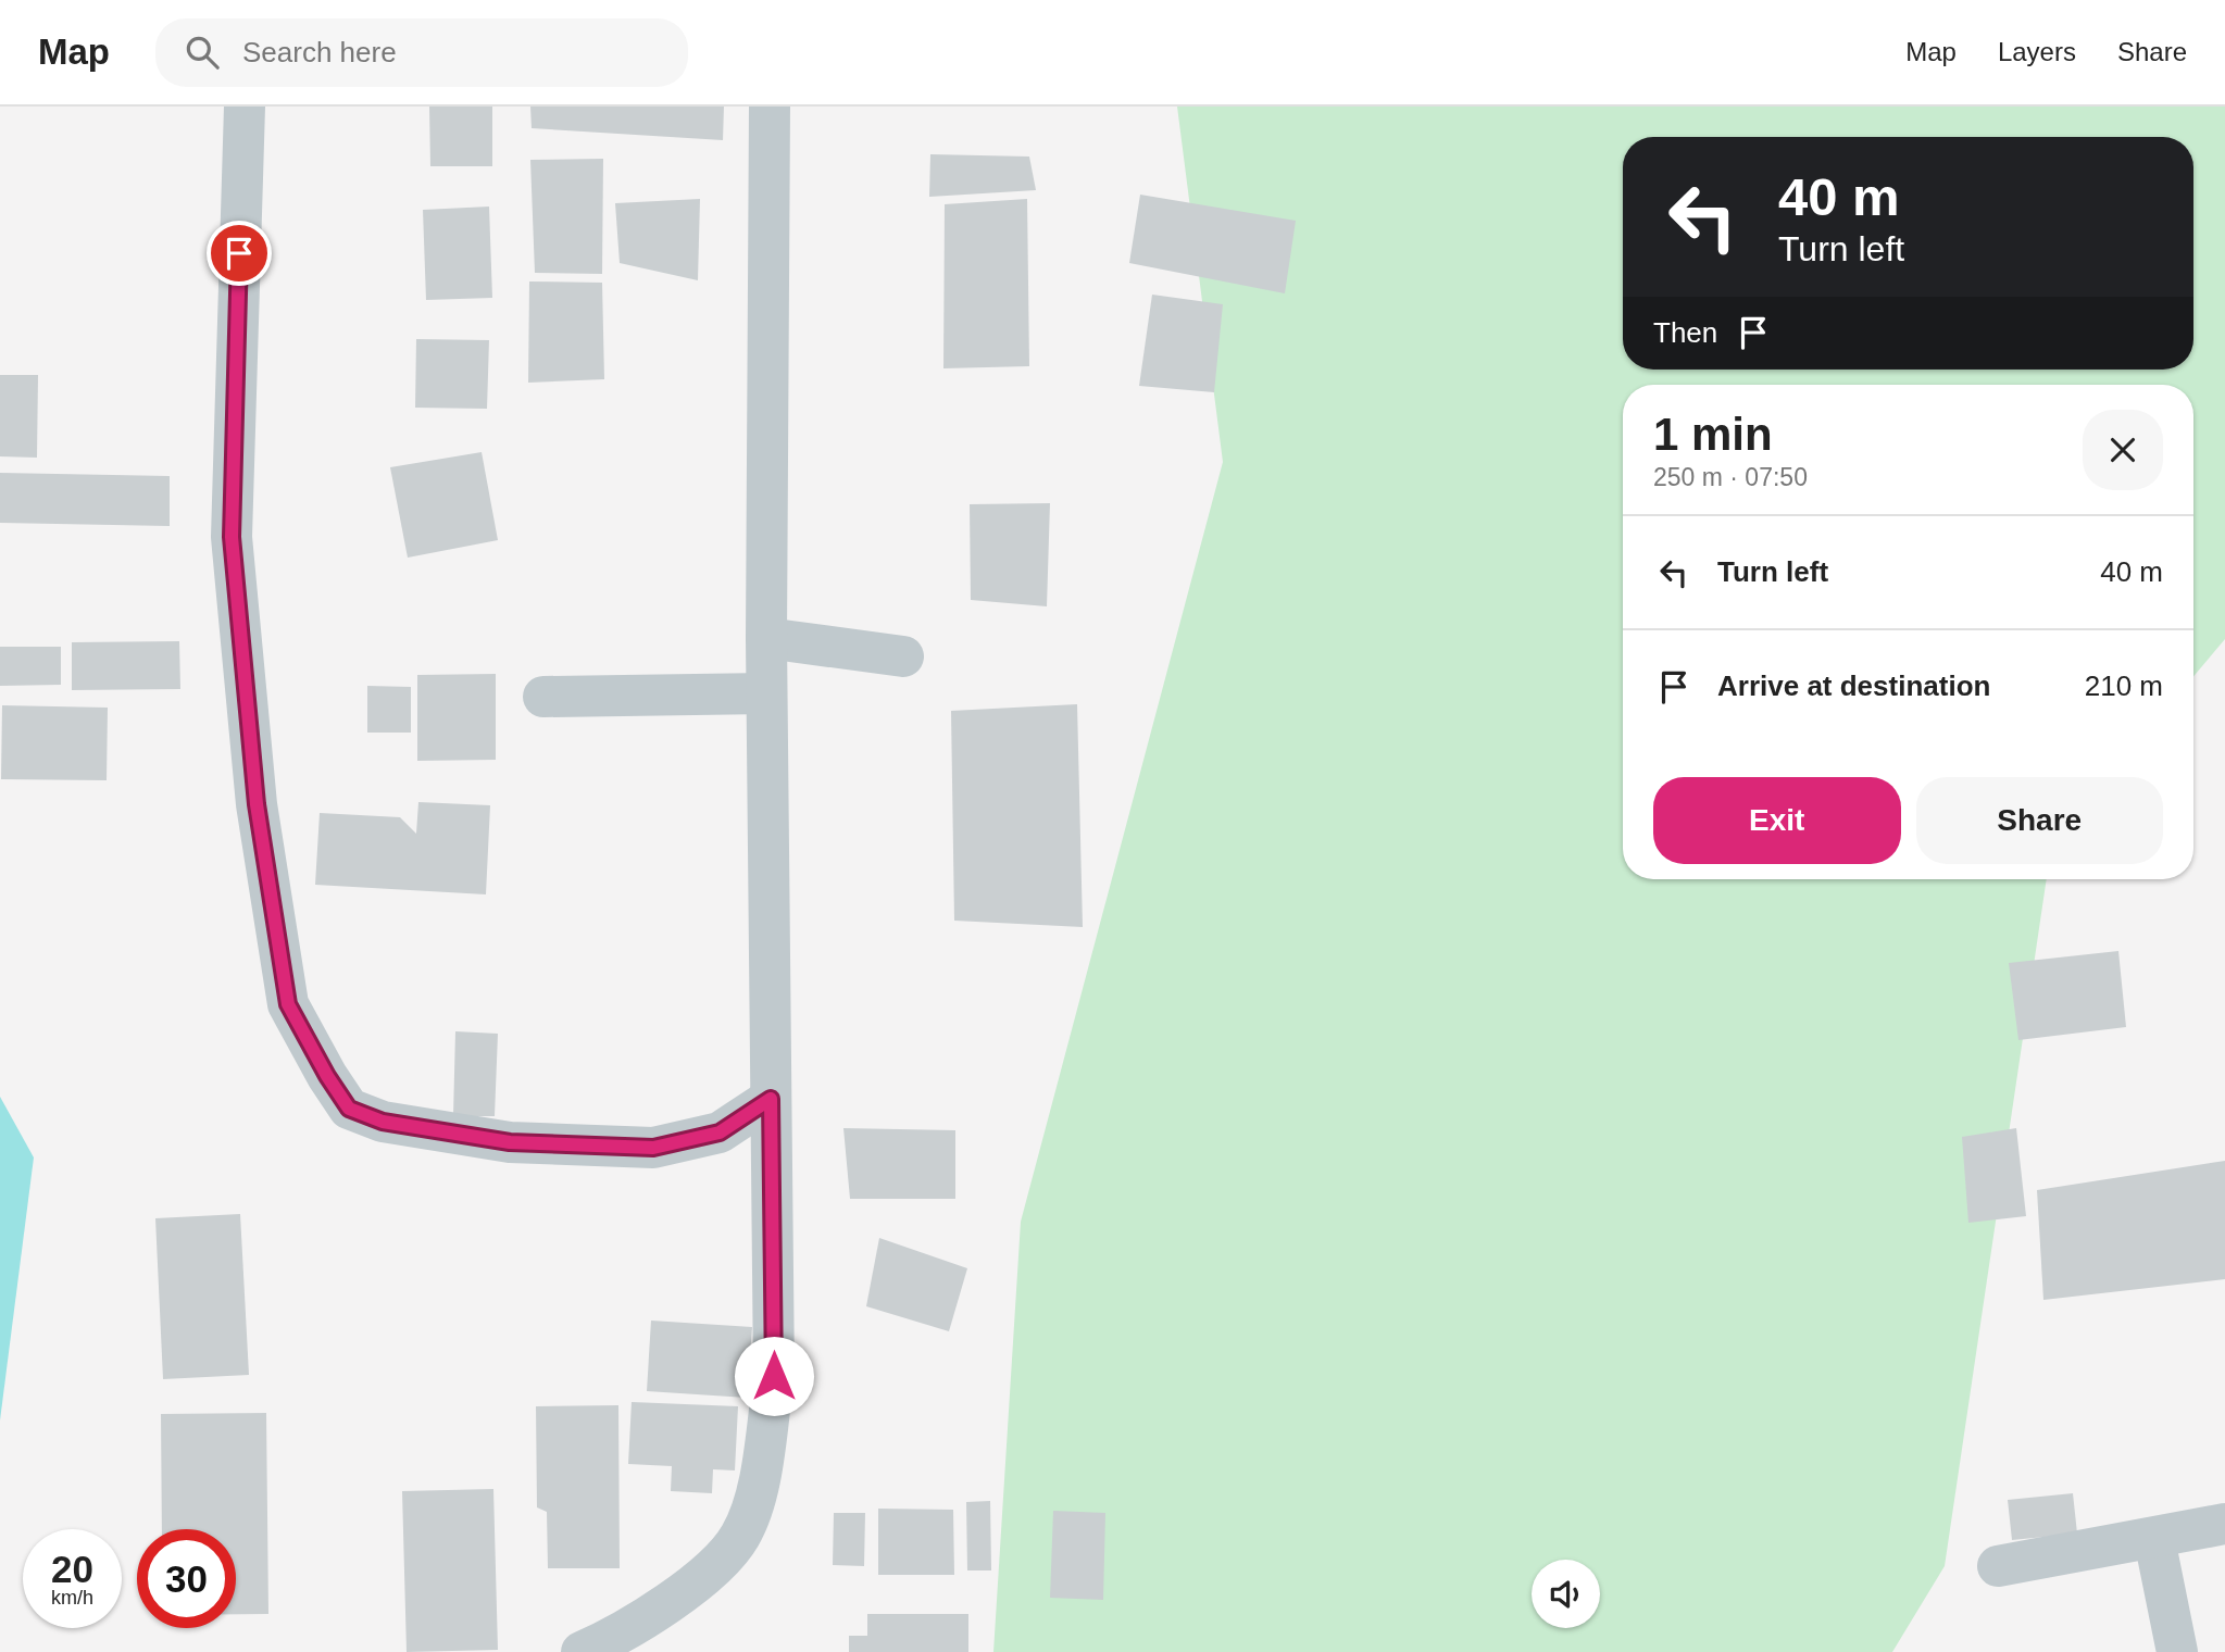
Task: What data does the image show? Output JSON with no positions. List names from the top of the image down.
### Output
{
  "page": {
    "header": "Map",
    "search": "Search here",
    "nav": ["Map", "Layers", "Share"],
    "turn": ["40 m", "Turn left"],
    "then": "Then",
    "heading": ["1 min", "250 m · 07:50"],
    "list": [
      {
        "name": "Turn left",
        "value": "40 m"
      },
      {
        "name": "Arrive at destination",
        "value": "210 m"
      }
    ],
    "buttons": ["Exit", "Share"],
    "speed": "20 km/h",
    "limit": "30"
  }
}
